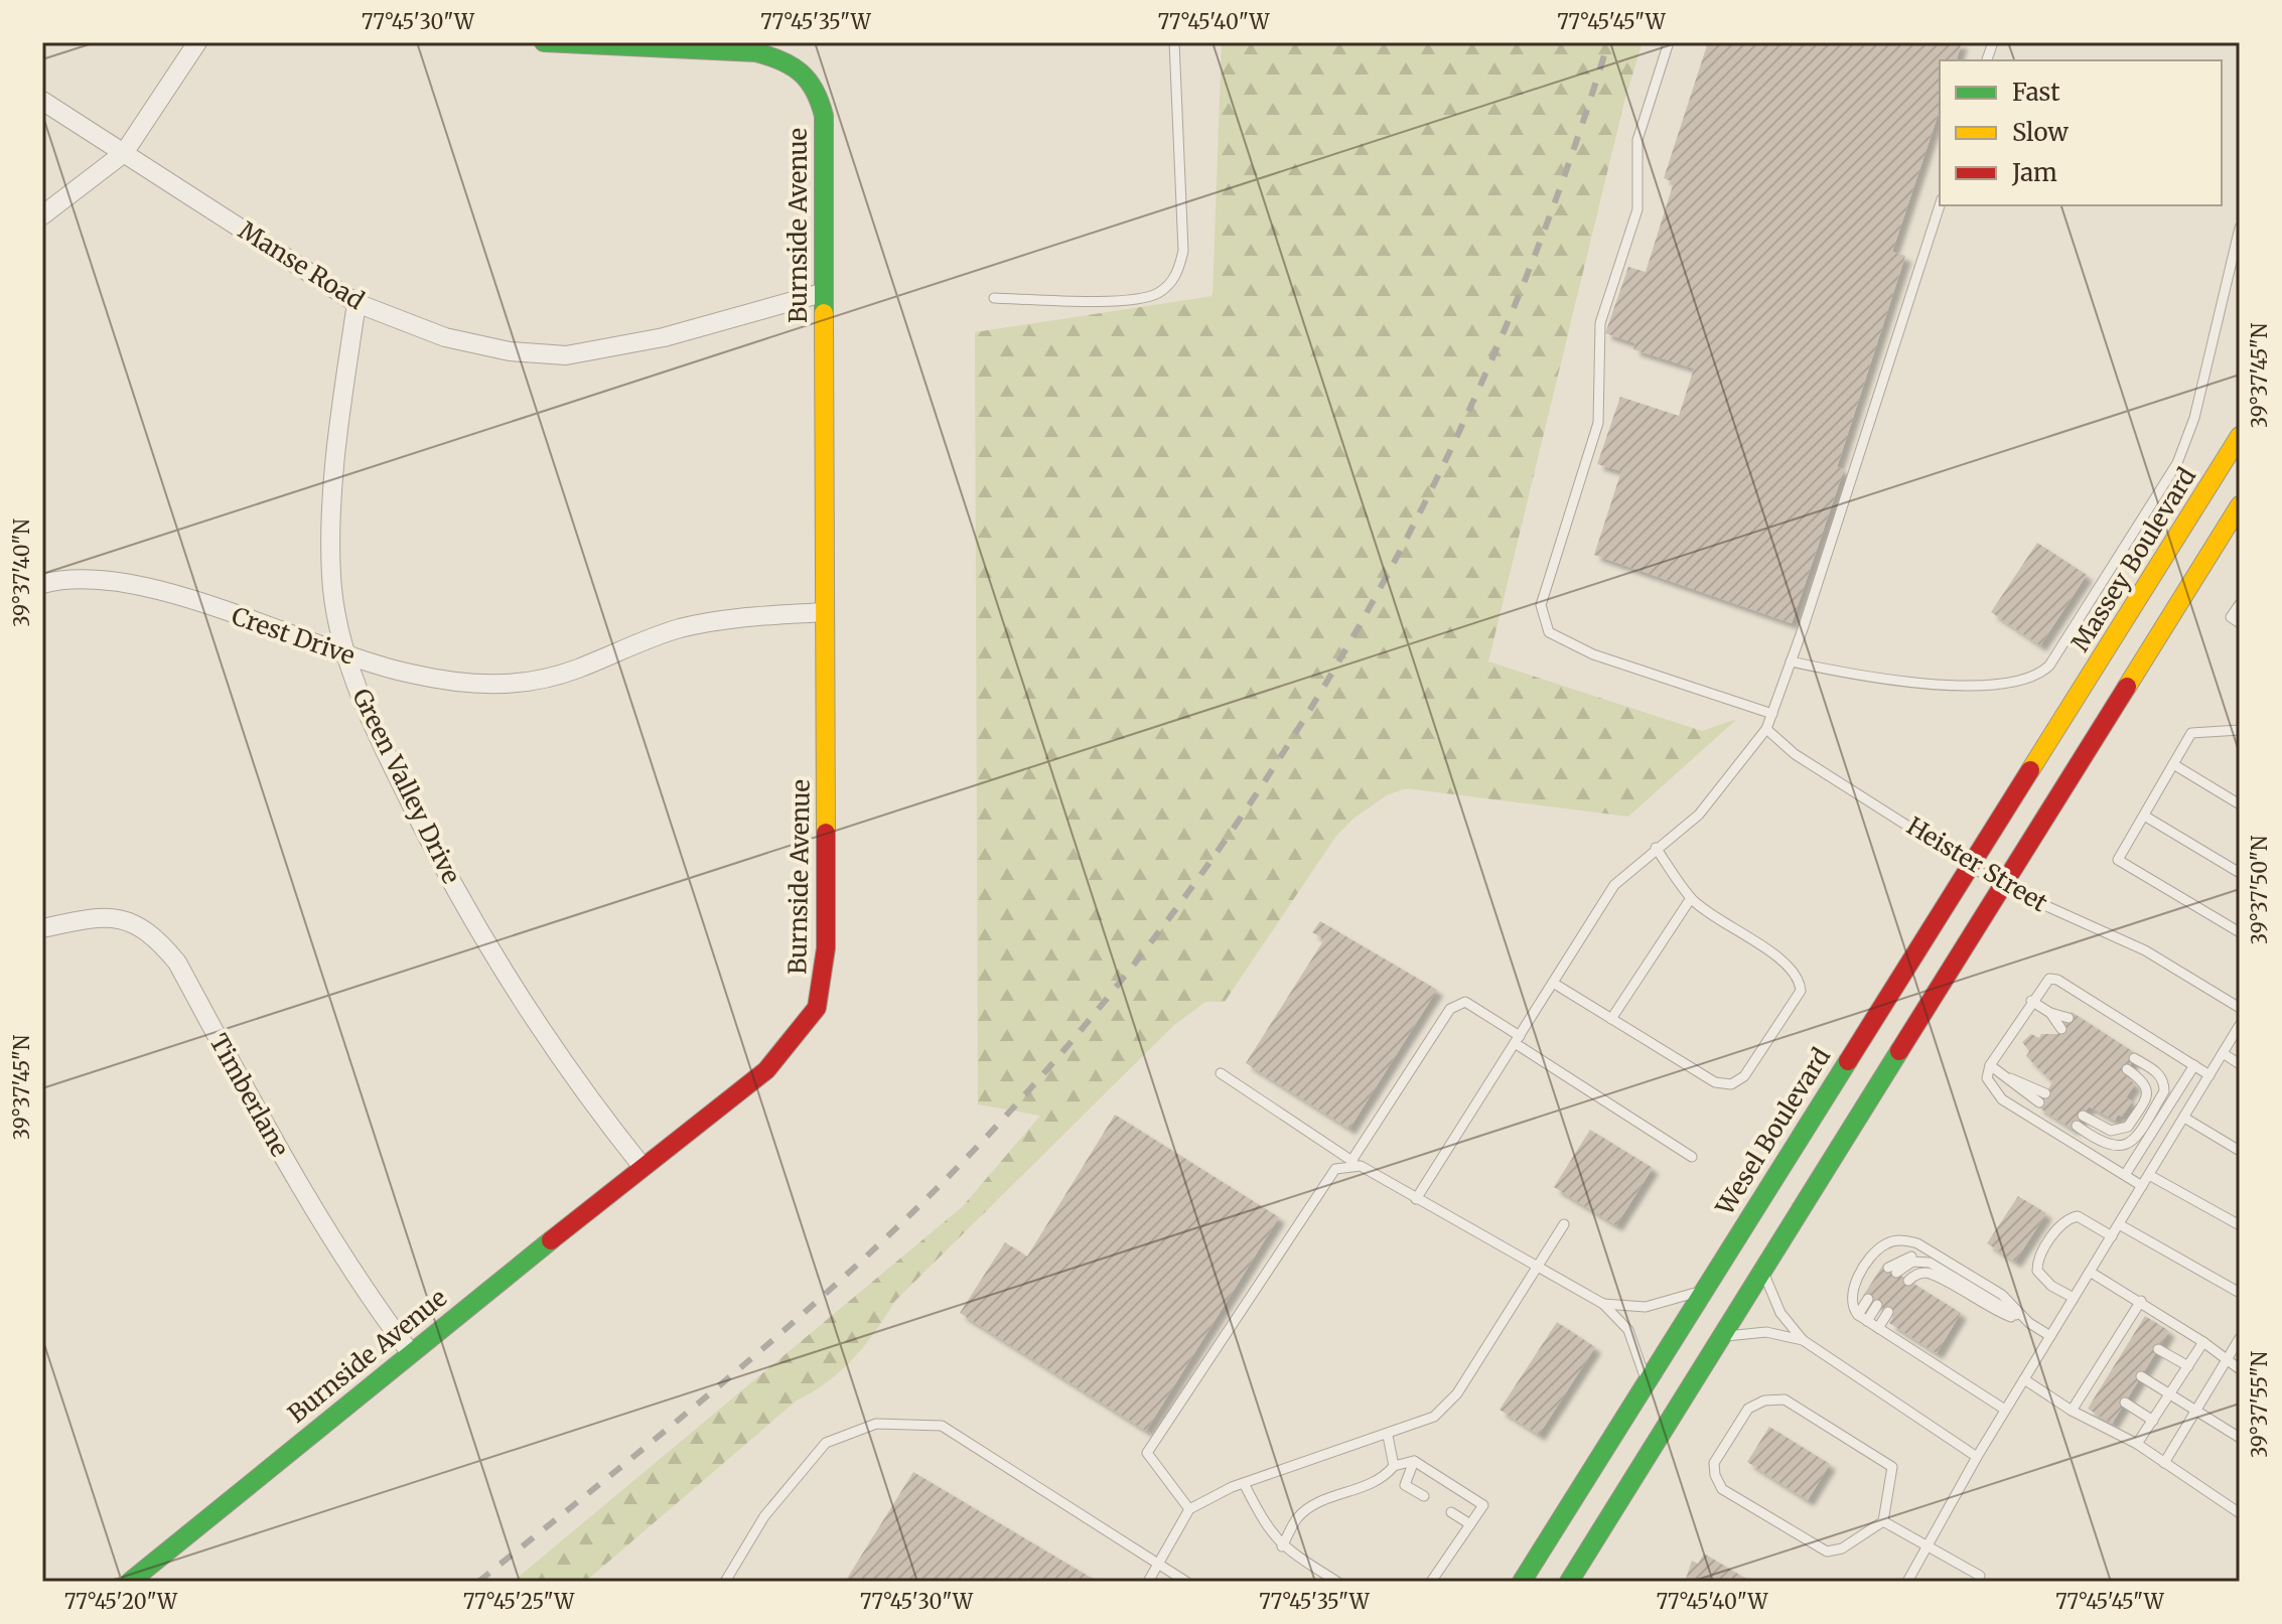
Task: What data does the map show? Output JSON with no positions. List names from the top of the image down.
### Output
{
  "streets": {
    "main road": ["Burnside Avenue", "Massey Boulevard", "Wesel Boulevard"],
    "street": [
      "Manse Road",
      "Crest Drive",
      "Green Valley Drive",
      "Timberlane"
    ],
    "lane": ["Heister Street"]
  },
  "crossings": [
    ["Burnside Avenue", "Manse Road"],
    ["Burnside Avenue", "Crest Drive"],
    ["Burnside Avenue", "Green Valley Drive"],
    ["Burnside Avenue", "Timberlane"],
    ["Manse Road", "Green Valley Drive"],
    ["Massey Boulevard", "Wesel Boulevard"],
    ["Crest Drive", "Green Valley Drive"],
    ["Heister Street", "Wesel Boulevard"]
  ],
  "legend": ["Fast", "Slow", "Jam"],
  "coordinates": [
    "77°45'30\"W",
    "77°45'35\"W",
    "77°45'40\"W",
    "77°45'45\"W",
    "39°37'45\"N",
    "39°37'40\"N",
    "39°37'50\"N",
    "39°37'55\"N",
    "77°45'20\"W",
    "77°45'25\"W"
  ]
}
